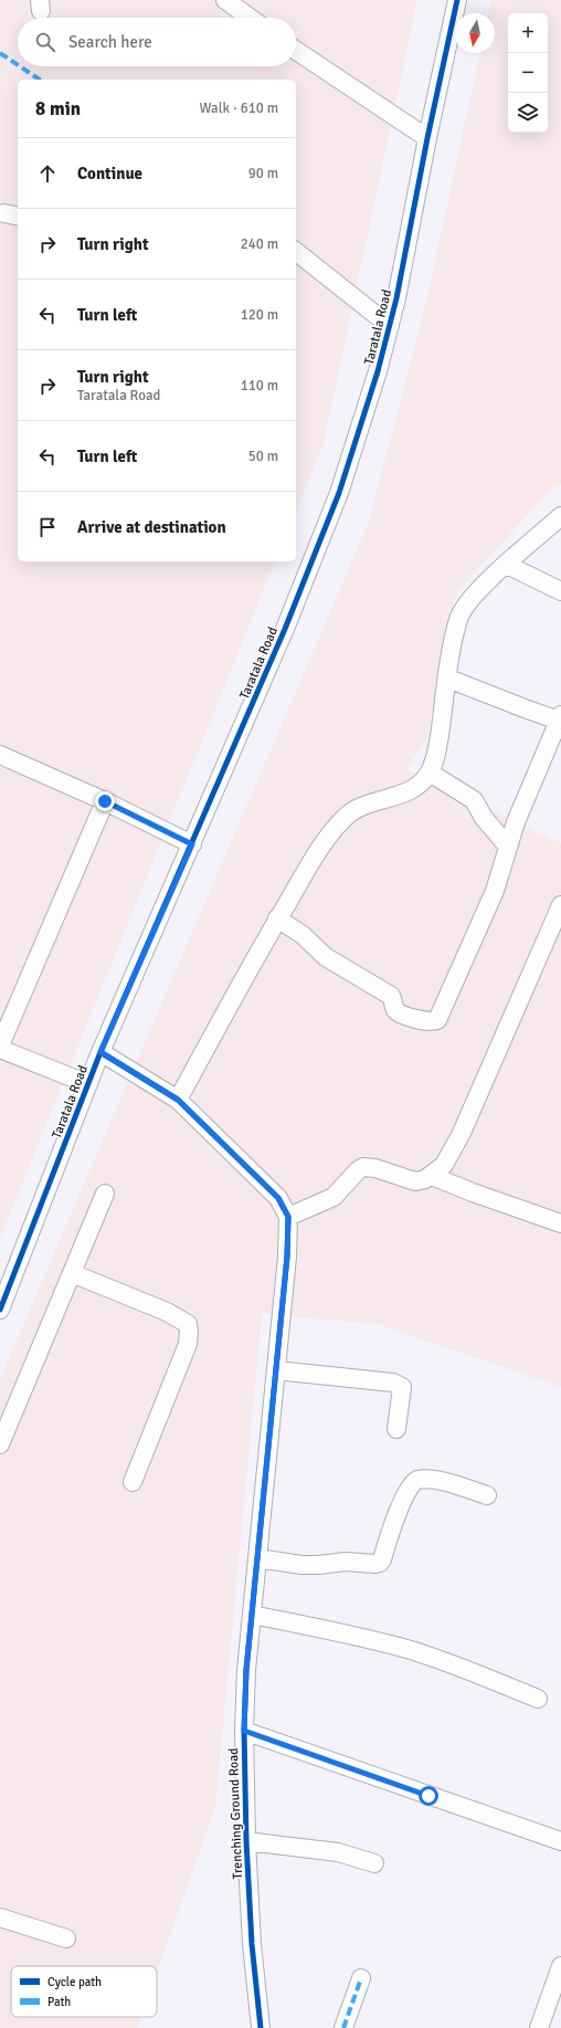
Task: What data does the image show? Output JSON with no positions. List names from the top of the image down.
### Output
{
  "streets": {
    "street": ["Taratala Road", "Trenching Ground Road"]
  },
  "legend": ["Cycle path", "Path"],
  "north": "bottom",
  "page": {
    "map_buttons": ["+", "−"],
    "search": "Search here",
    "heading": ["8 min", "Walk · 610 m"],
    "list": [
      ["Continue", "90 m"],
      ["Turn right", "240 m"],
      ["Turn left", "120 m"],
      ["Turn right", "Taratala Road", "110 m"],
      ["Turn left", "50 m"],
      "Arrive at destination"
    ]
  }
}
